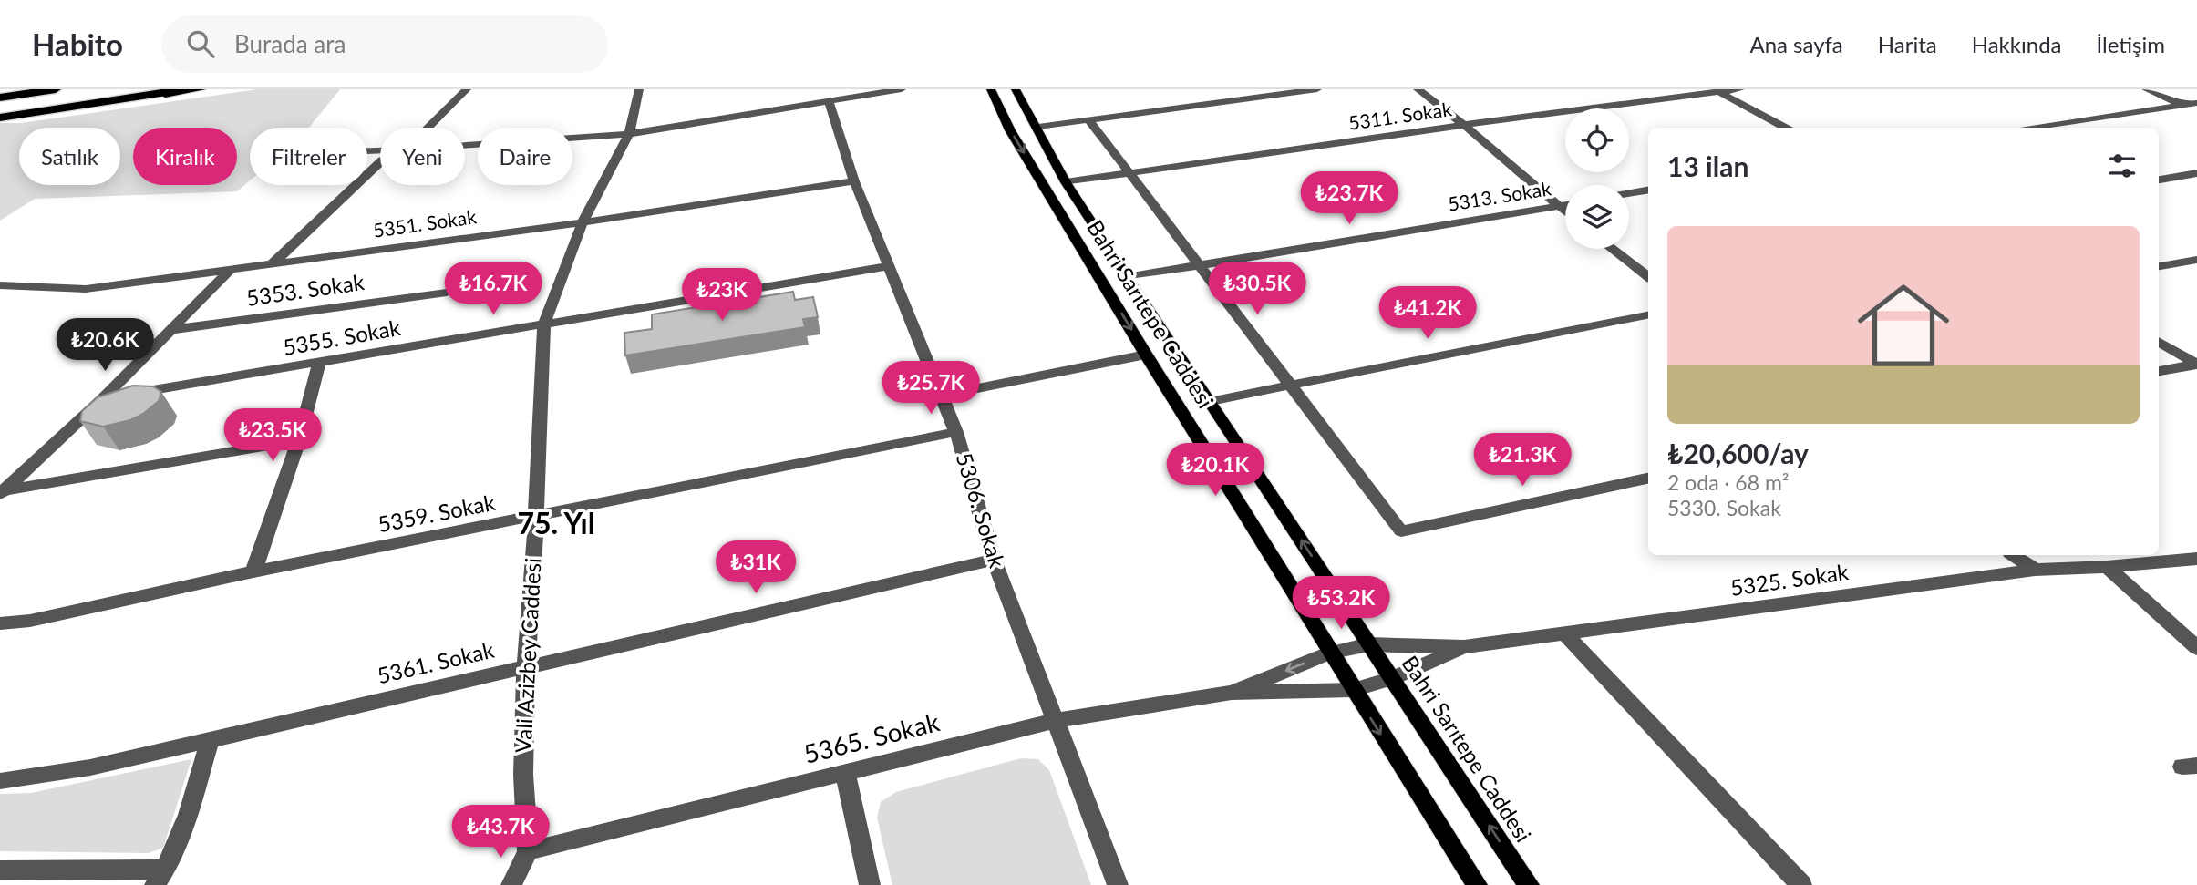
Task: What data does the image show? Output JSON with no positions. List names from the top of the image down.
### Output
{
  "streets": {
    "main road": ["Bahri Sarıtepe Caddesi"],
    "street": [
      "5311. Sokak",
      "5313. Sokak",
      "5351. Sokak",
      "5353. Sokak",
      "5355. Sokak",
      "5306. Sokak",
      "5359. Sokak",
      "5325. Sokak",
      "Vali Azizbey Caddesi",
      "5361. Sokak",
      "5365. Sokak"
    ]
  },
  "crossings": [
    ["5311. Sokak", "Bahri Sarıtepe Caddesi"],
    ["5313. Sokak", "Bahri Sarıtepe Caddesi"],
    ["5351. Sokak", "5306. Sokak"],
    ["5351. Sokak", "Vali Azizbey Caddesi"],
    ["5355. Sokak", "5306. Sokak"],
    ["5355. Sokak", "Vali Azizbey Caddesi"],
    ["5306. Sokak", "5359. Sokak"],
    ["5306. Sokak", "5361. Sokak"],
    ["5306. Sokak", "5365. Sokak"],
    ["5359. Sokak", "Vali Azizbey Caddesi"],
    ["Vali Azizbey Caddesi", "5361. Sokak"],
    ["Vali Azizbey Caddesi", "5365. Sokak"]
  ],
  "districts": ["75. Yıl"],
  "page": {
    "header": "Habito",
    "search": "Burada ara",
    "nav": [
      "Ana sayfa",
      "Harita",
      "Hakkında",
      "İletişim"
    ],
    "chip": [
      "Satılık",
      "Kiralık",
      "Filtreler",
      "Yeni",
      "Daire"
    ],
    "heading": "13 ilan",
    "price": [
      "₺23.7K",
      "₺16.7K",
      "₺30.5K",
      "₺23K",
      "₺41.2K",
      "₺20.6K",
      "₺25.7K",
      "₺23.5K",
      "₺21.3K",
      "₺20.1K",
      "₺31K",
      "₺53.2K",
      "₺43.7K"
    ],
    "list": [
      {
        "name": "₺20,600/ay",
        "note": "2 oda · 68 m² · 5330. Sokak"
      }
    ]
  }
}
